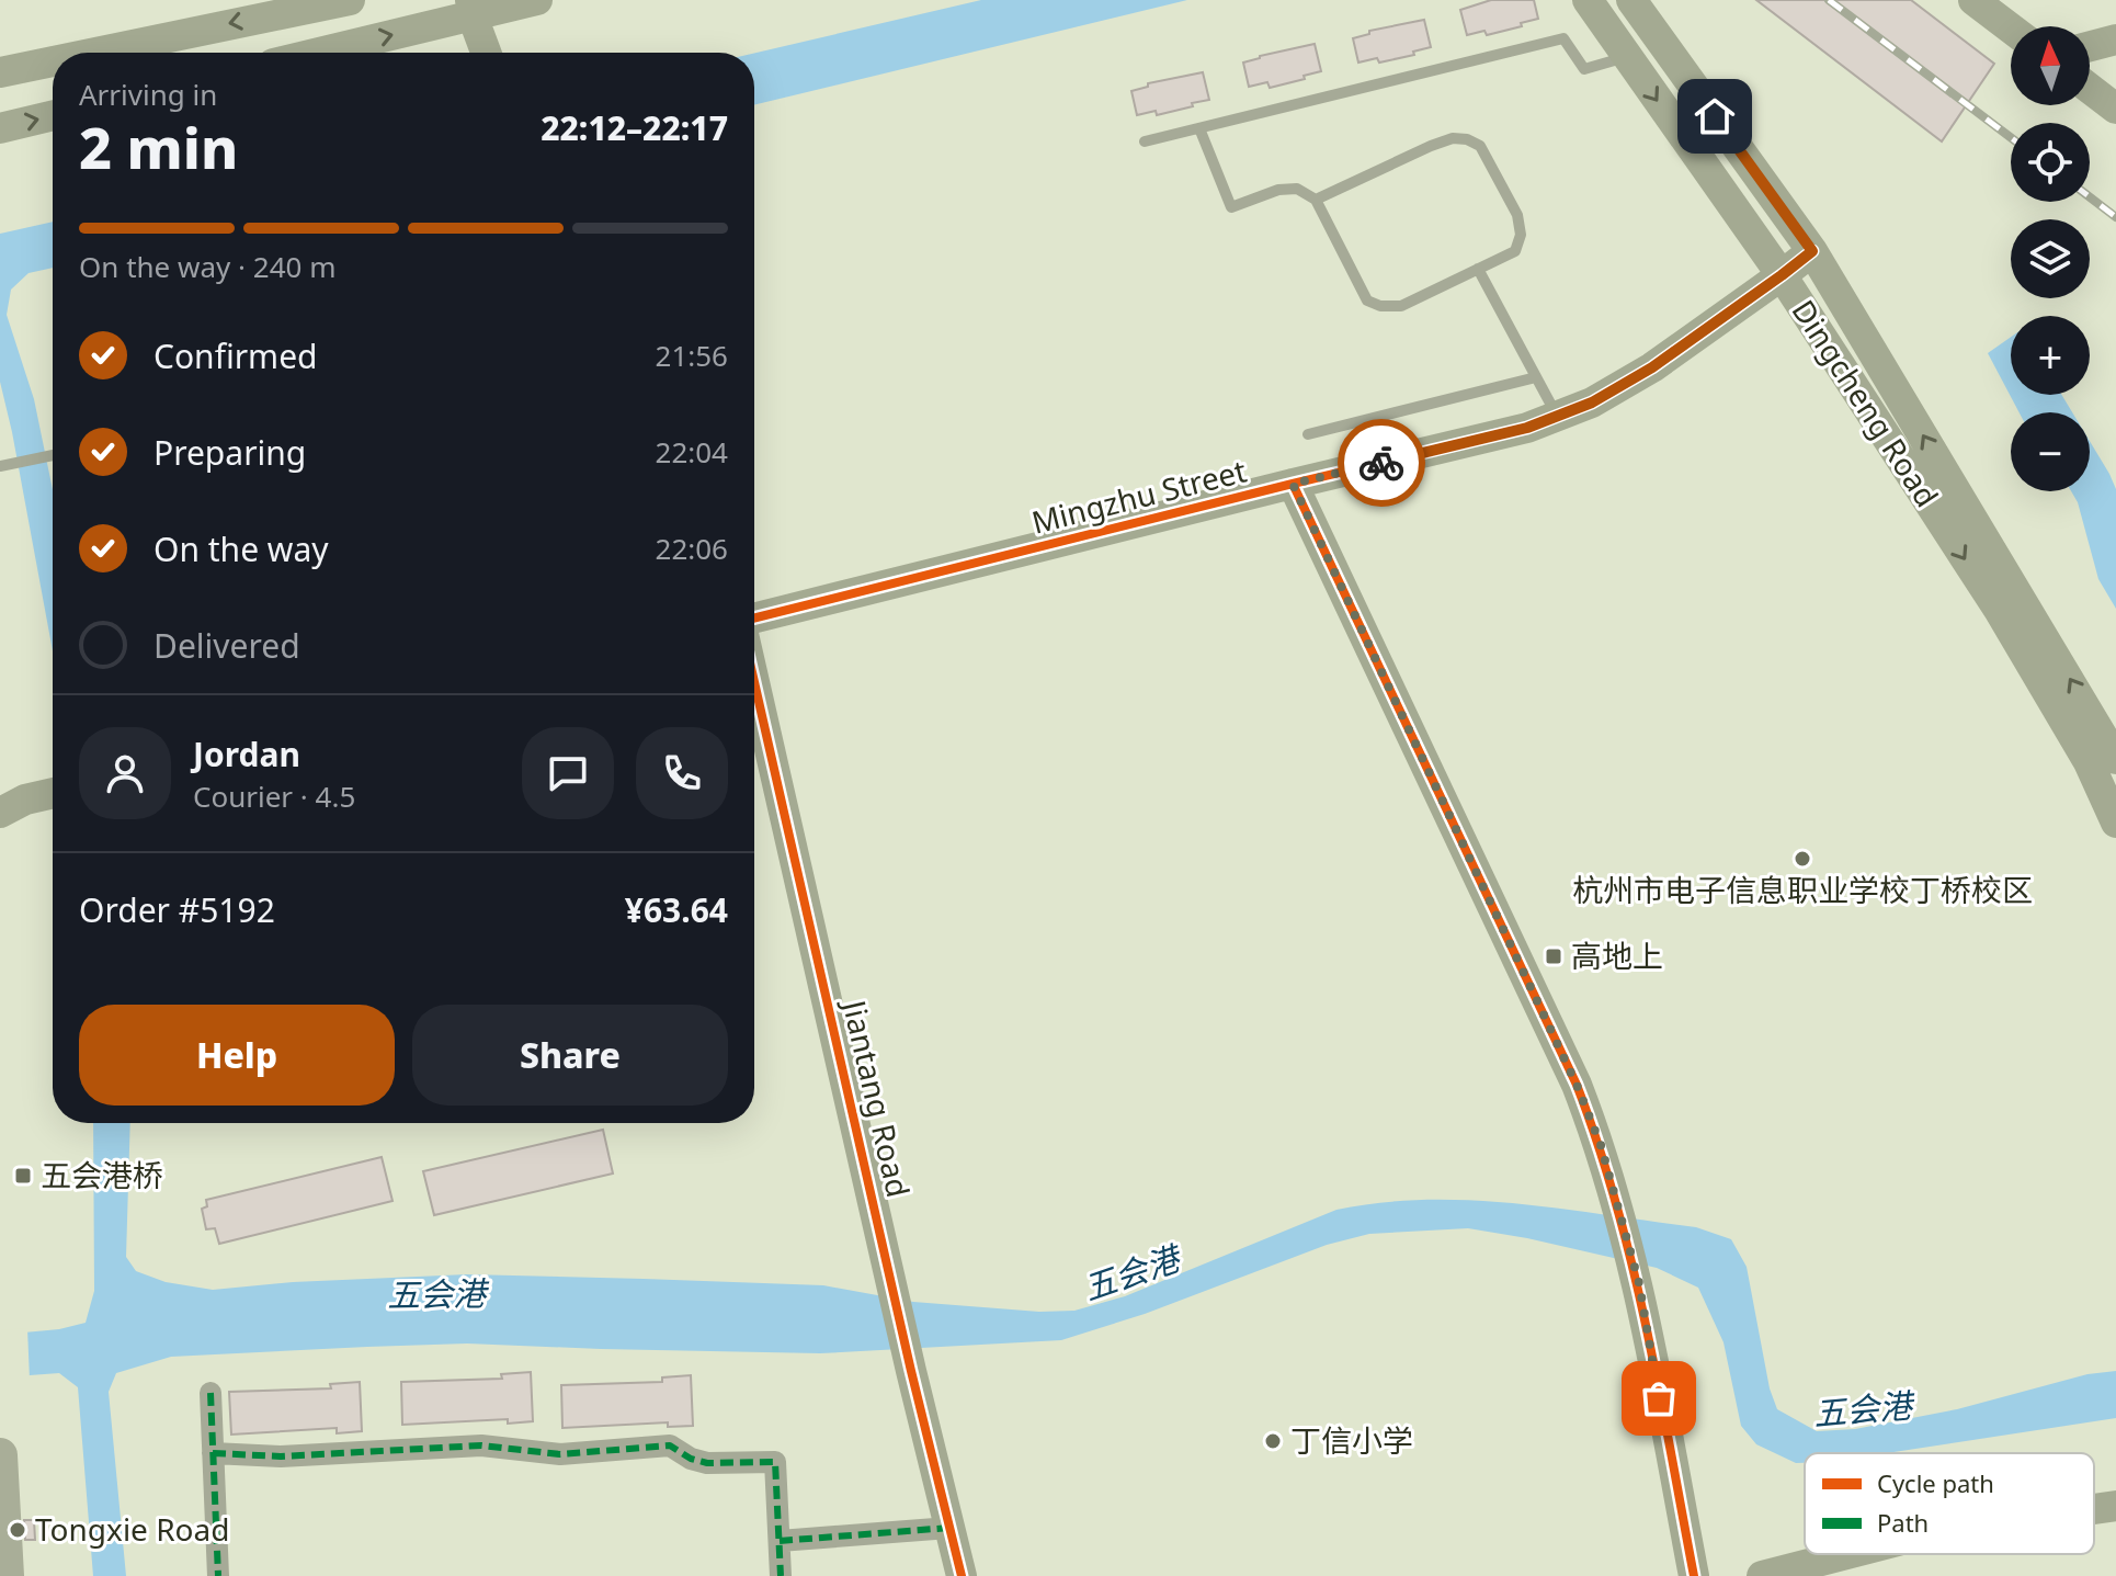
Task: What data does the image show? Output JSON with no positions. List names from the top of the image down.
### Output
{
  "streets": {
    "street": ["Dingcheng Road", "Mingzhu Street", "Jiantang Road"]
  },
  "crossings": [
    ["Dingcheng Road", "Mingzhu Street"]
  ],
  "water": ["五会港"],
  "places": {
    "other": ["杭州市电子信息职业学校丁桥校区", "丁信小学", "Tongxie Road"],
    "transit": ["高地上", "五会港桥"]
  },
  "legend": ["Cycle path", "Path"],
  "north": "top",
  "page": {
    "map_buttons": ["+", "−"],
    "heading": ["2 min", "Arriving in", "22:12–22:17"],
    "panel": [
      "Jordan",
      "Courier · 4.5",
      "Order #5192",
      "¥63.64"
    ],
    "bar": "On the way · 240 m",
    "list": [
      ["Confirmed", "21:56"],
      ["Preparing", "22:04"],
      ["On the way", "22:06"],
      "Delivered"
    ],
    "buttons": ["Help", "Share"]
  }
}
